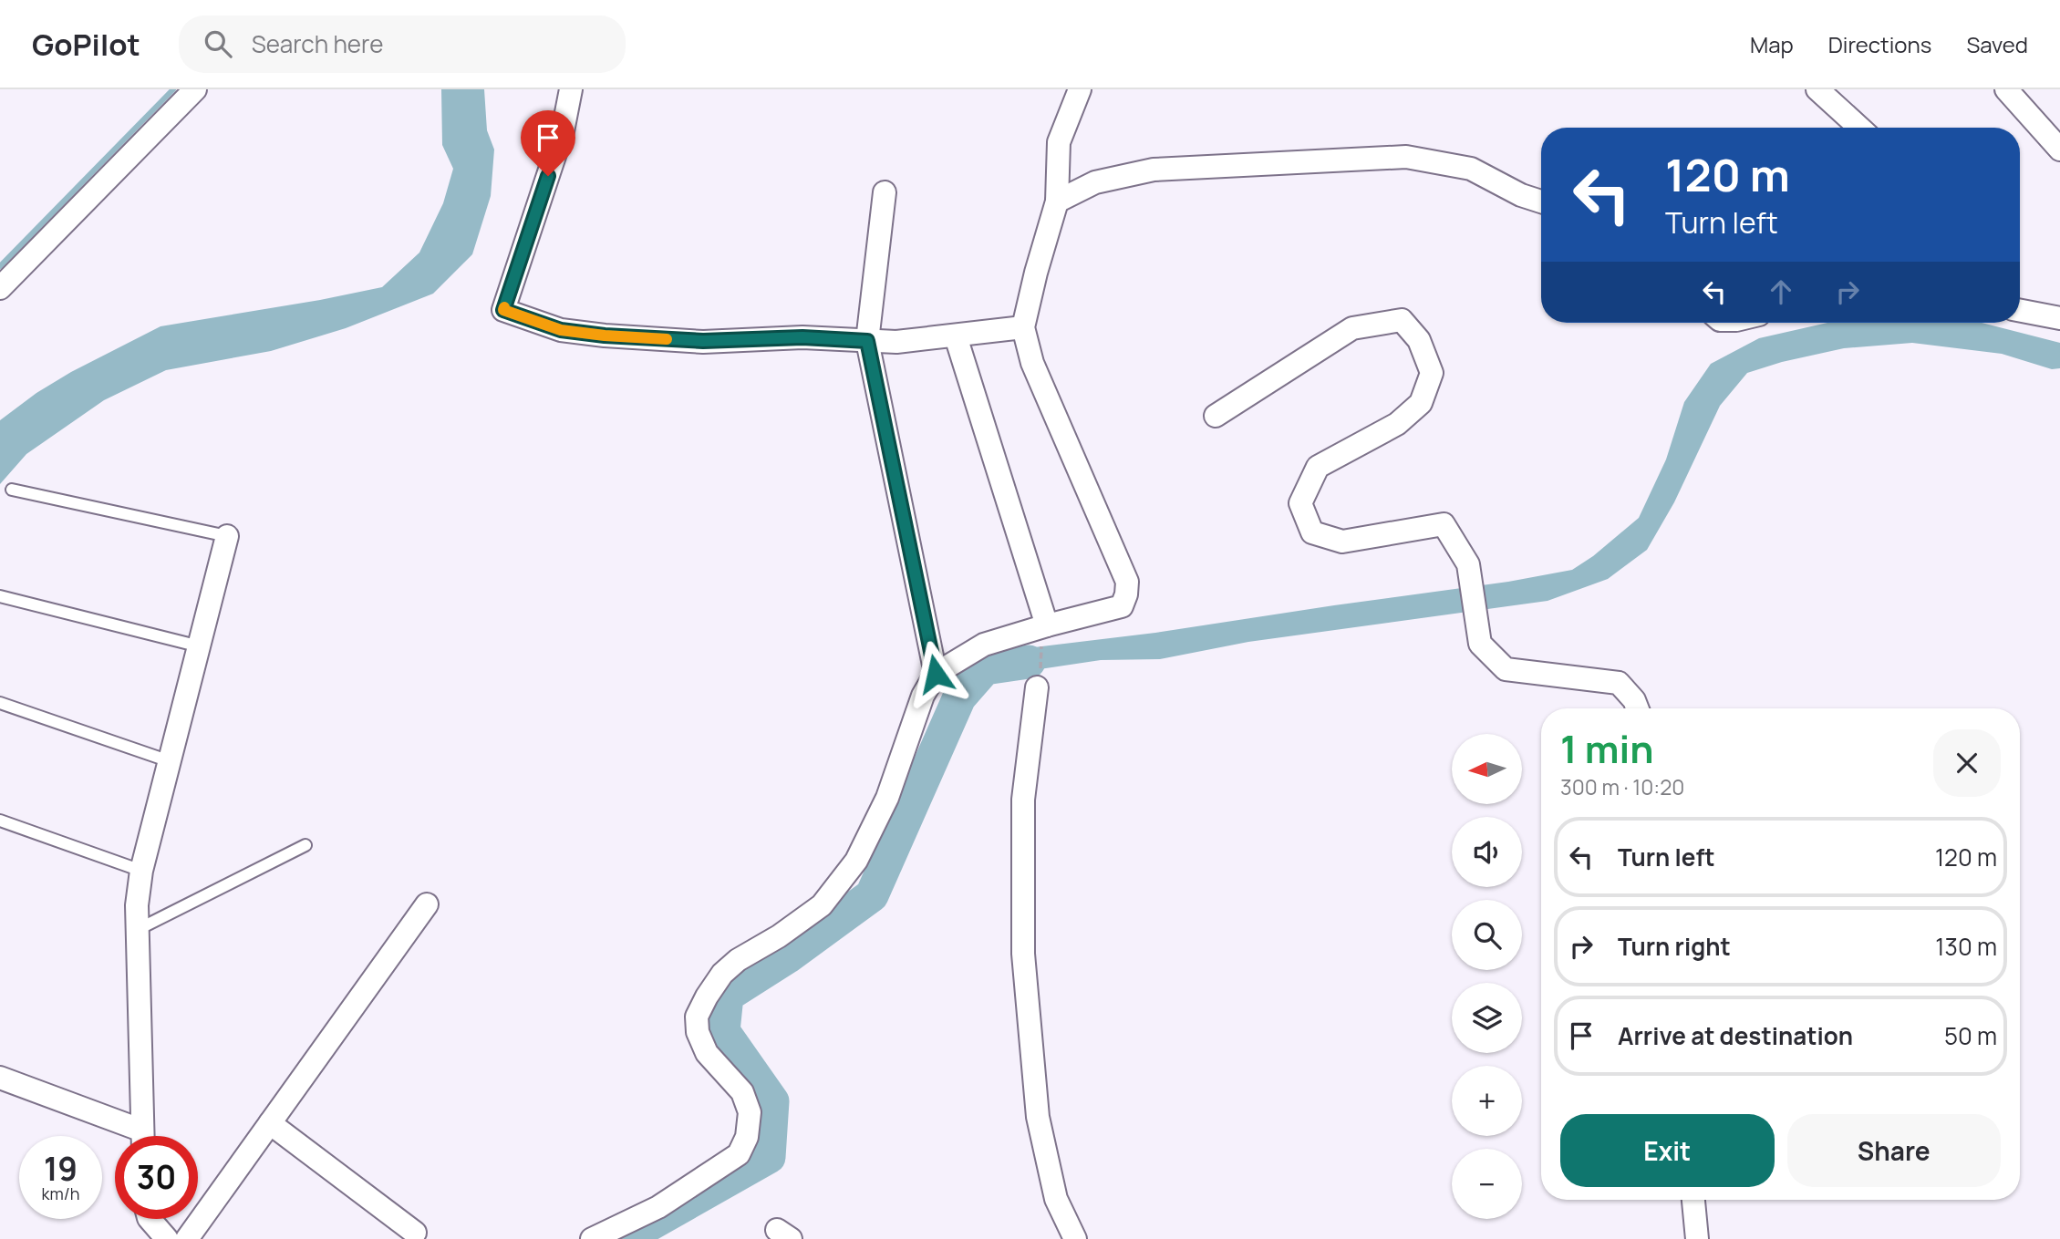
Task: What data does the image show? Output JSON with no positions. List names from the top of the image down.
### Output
{
  "north": "left",
  "page": {
    "header": "GoPilot",
    "search": "Search here",
    "nav": ["Map", "Directions", "Saved"],
    "turn": ["120 m", "Turn left"],
    "heading": ["1 min", "300 m · 10:20"],
    "map_buttons": ["+", "−"],
    "list": [
      {
        "name": "Turn left",
        "value": "120 m"
      },
      {
        "name": "Turn right",
        "value": "130 m"
      },
      {
        "name": "Arrive at destination",
        "value": "50 m"
      }
    ],
    "buttons": ["Exit", "Share"],
    "speed": "19 km/h",
    "limit": "30"
  }
}
